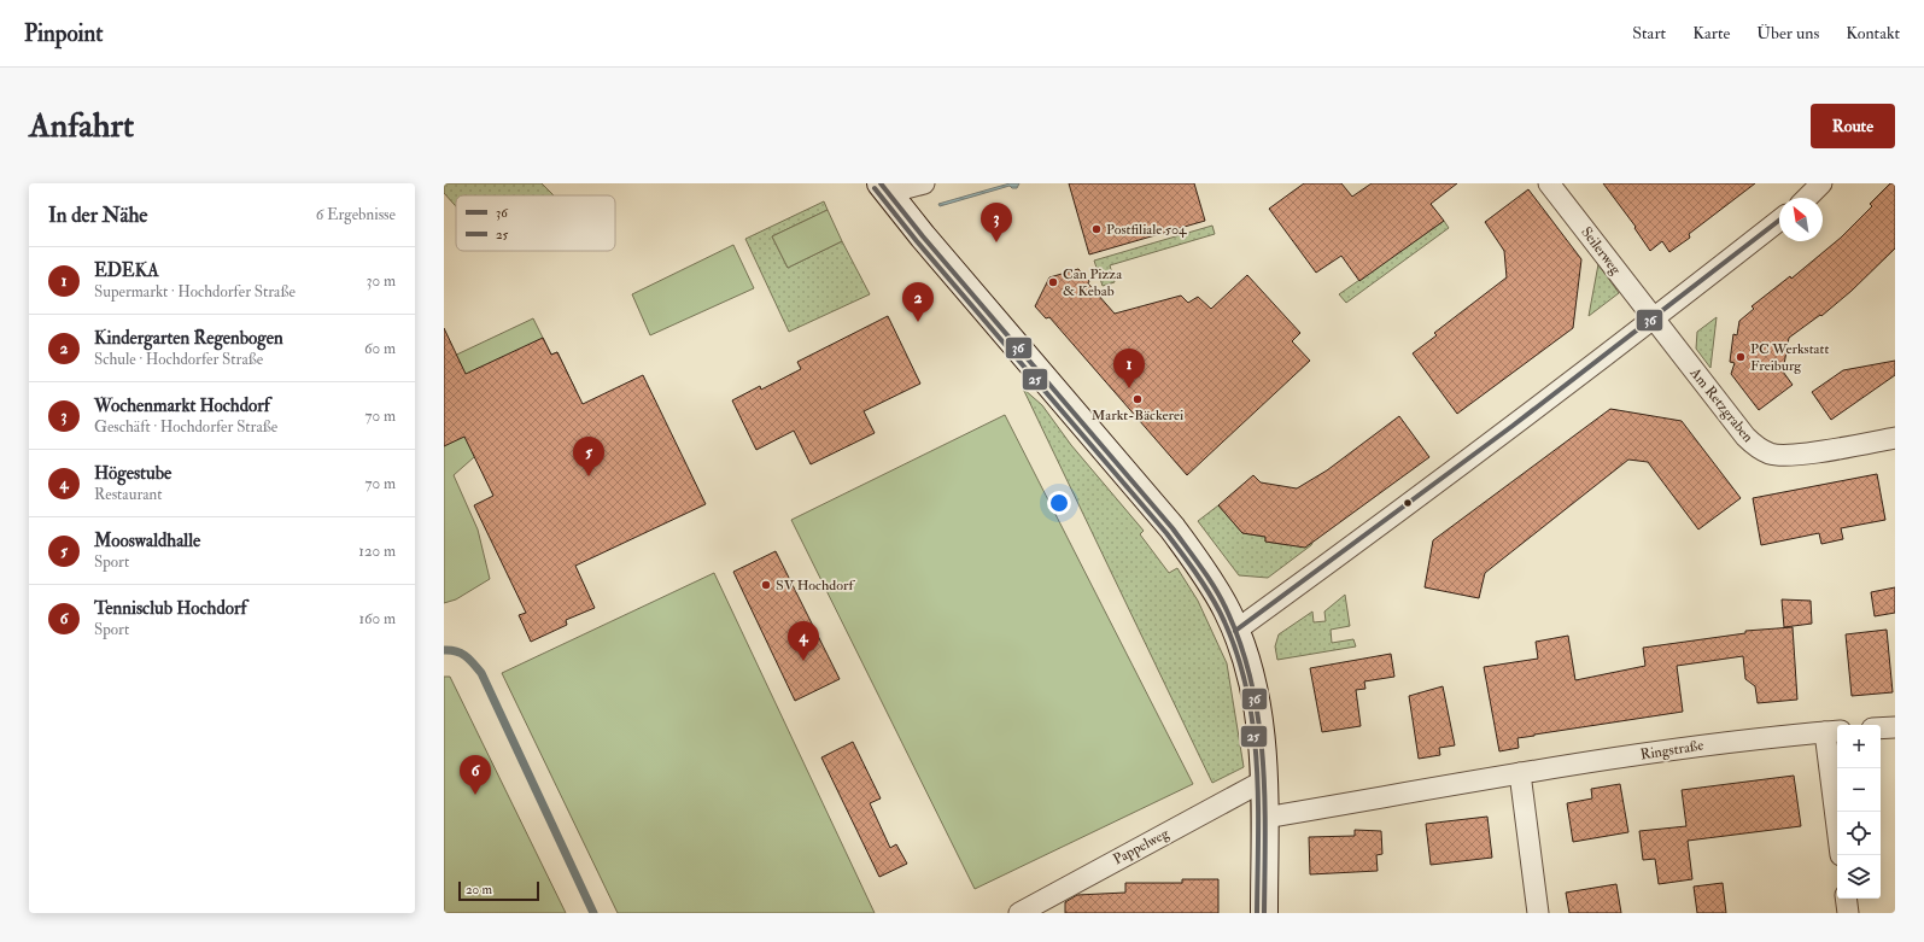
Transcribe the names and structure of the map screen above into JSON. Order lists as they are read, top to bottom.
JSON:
{
  "streets": {
    "street": [
      "Seilerweg",
      "Am Retzgraben",
      "Ringstraße",
      "Pappelweg"
    ]
  },
  "crossings": [
    ["Seilerweg", "Am Retzgraben"]
  ],
  "places": [
    "Postfiliale 504",
    "Can Pizza & Kebab",
    "PC Werkstatt Freiburg",
    "Markt-Bäckerei",
    "SV Hochdorf"
  ],
  "lines": ["transit line 36", "transit line 25"],
  "legend": ["36", "25"],
  "scale_bar": "20 m",
  "north": "top left",
  "page": {
    "header": "Pinpoint",
    "nav": [
      "Start",
      "Karte",
      "Über uns",
      "Kontakt"
    ],
    "buttons": "Route",
    "title": "Anfahrt",
    "heading": ["In der Nähe", "6 Ergebnisse"],
    "pins": [
      "3",
      "2",
      "1",
      "5",
      "4",
      "6"
    ],
    "list": [
      {
        "mark": "1",
        "name": "EDEKA",
        "note": "Supermarkt · Hochdorfer Straße",
        "value": "30 m"
      },
      {
        "mark": "2",
        "name": "Kindergarten Regenbogen",
        "note": "Schule · Hochdorfer Straße",
        "value": "60 m"
      },
      {
        "mark": "3",
        "name": "Wochenmarkt Hochdorf",
        "note": "Geschäft · Hochdorfer Straße",
        "value": "70 m"
      },
      {
        "mark": "4",
        "name": "Högestube",
        "note": "Restaurant",
        "value": "70 m"
      },
      {
        "mark": "5",
        "name": "Mooswaldhalle",
        "note": "Sport",
        "value": "120 m"
      },
      {
        "mark": "6",
        "name": "Tennisclub Hochdorf",
        "note": "Sport",
        "value": "160 m"
      }
    ],
    "map_buttons": ["+", "−"],
    "scale": "20 m"
  }
}
